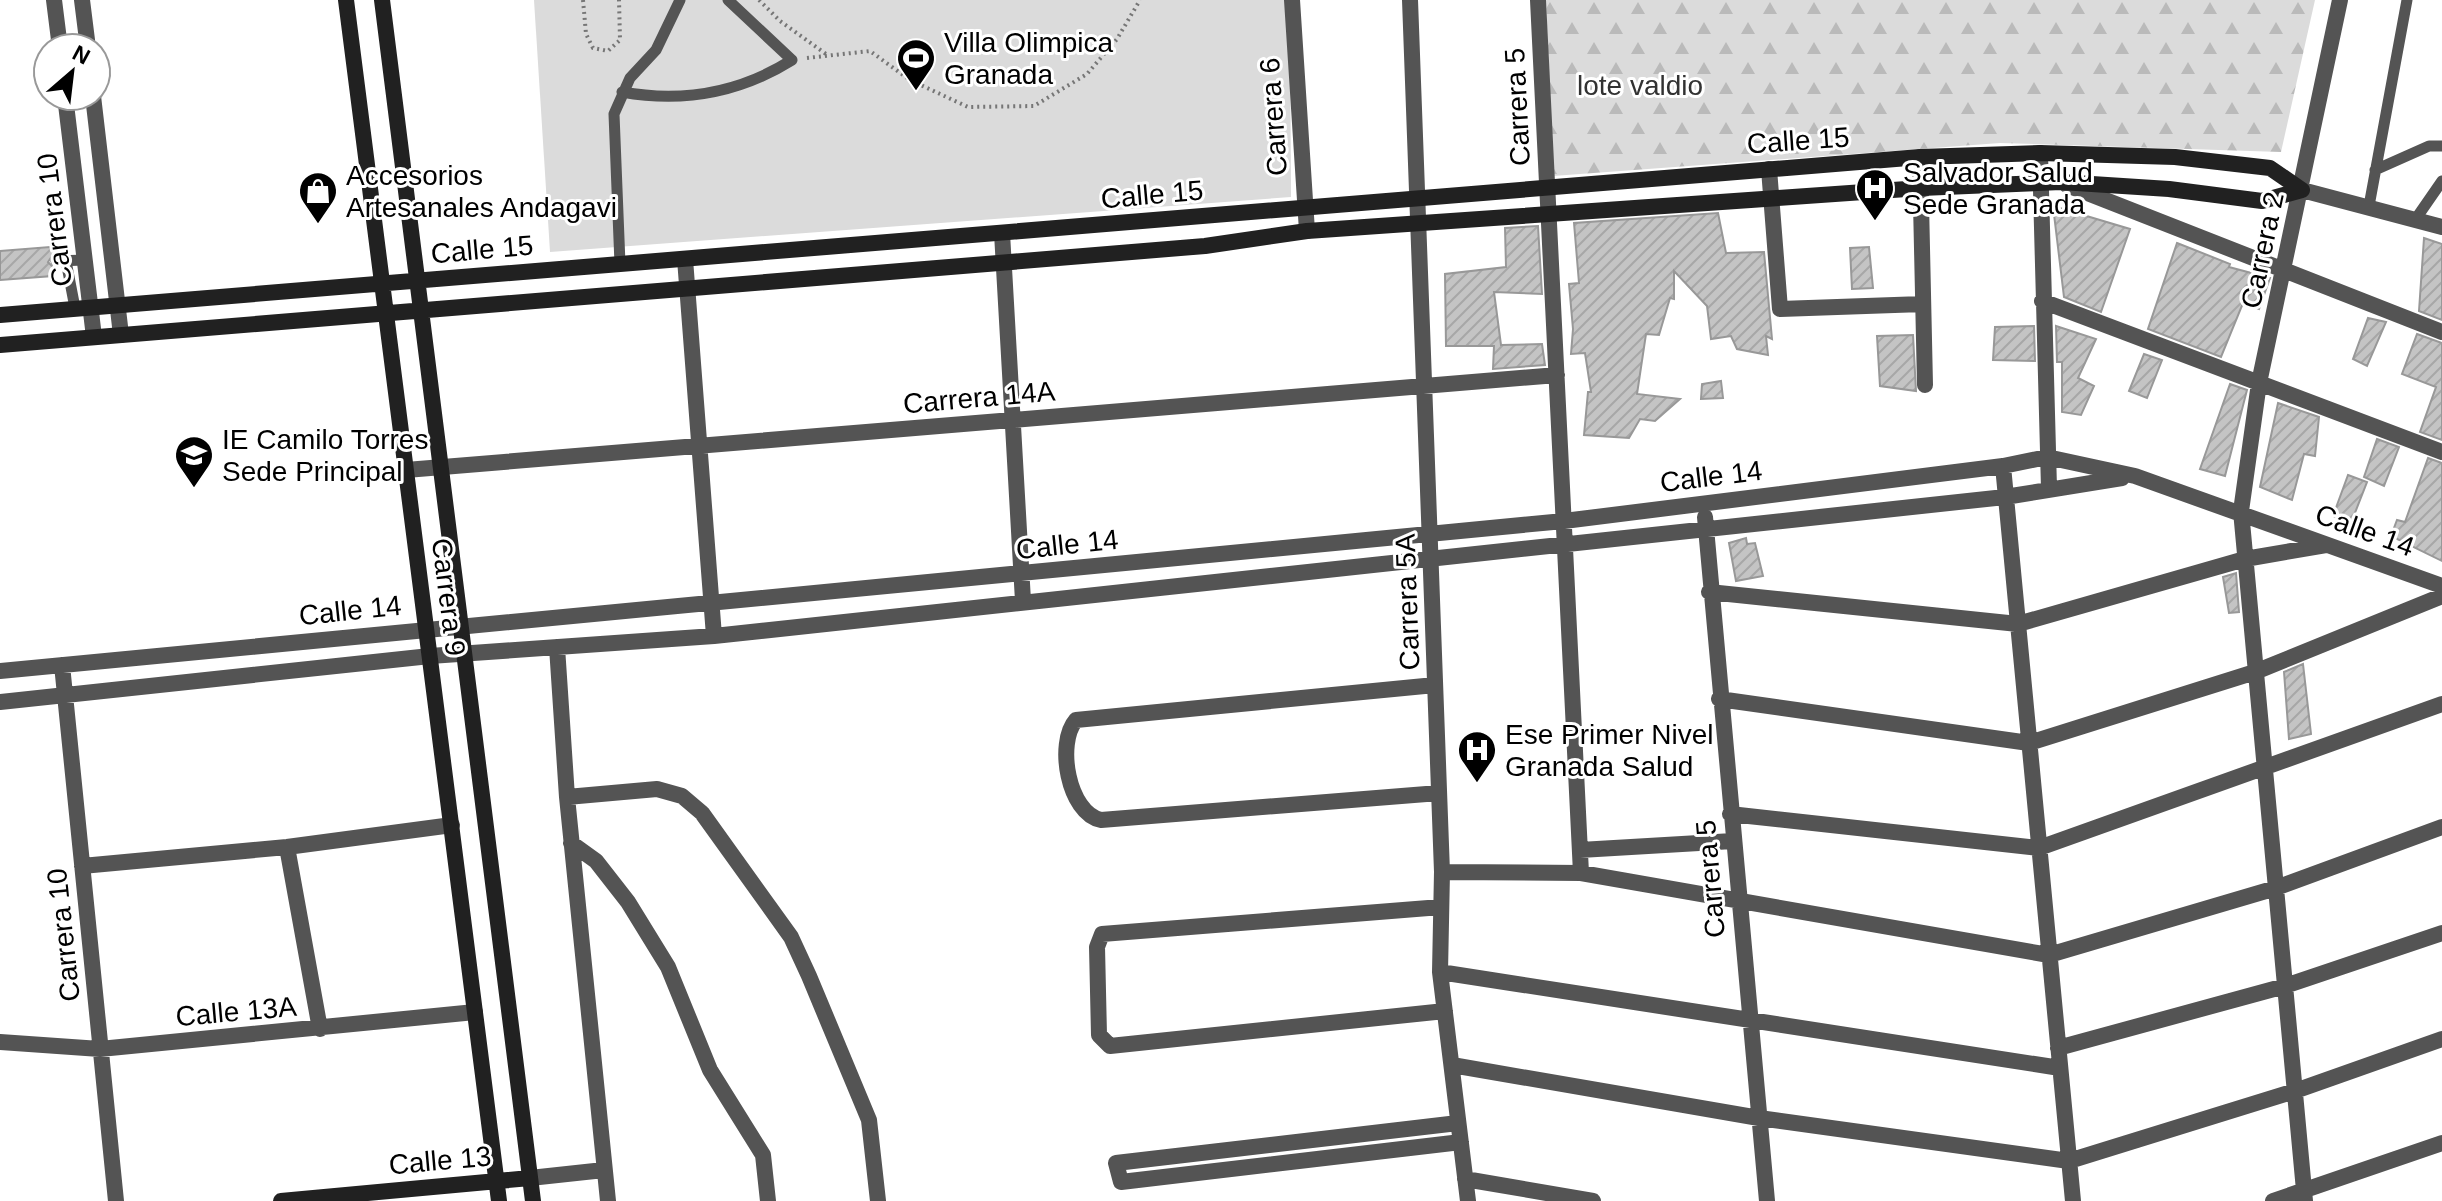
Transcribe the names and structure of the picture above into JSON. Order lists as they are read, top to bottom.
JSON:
{
  "streets": {
    "street": [
      "Carrera 5",
      "Carrera 6",
      "Calle 15",
      "Carrera 10",
      "Carrera 2",
      "Carrera 14A",
      "Calle 14",
      "Carrera 9",
      "Carrera 5A",
      "Calle 13A",
      "Calle 13"
    ]
  },
  "crossings": [
    ["Carrera 5", "Calle 15"],
    ["Carrera 5", "Carrera 14A"],
    ["Carrera 5", "Calle 14"],
    ["Carrera 6", "Calle 15"],
    ["Calle 15", "Carrera 10"],
    ["Calle 15", "Carrera 2"],
    ["Calle 15", "Carrera 9"],
    ["Calle 15", "Carrera 5A"],
    ["Carrera 10", "Calle 14"],
    ["Carrera 10", "Calle 13A"],
    ["Carrera 2", "Calle 14"],
    ["Carrera 14A", "Carrera 9"],
    ["Carrera 14A", "Carrera 5A"],
    ["Calle 14", "Carrera 9"],
    ["Calle 14", "Carrera 5A"],
    ["Carrera 9", "Calle 13A"],
    ["Carrera 9", "Calle 13"]
  ],
  "parks": ["lote valdio"],
  "places": {
    "sports": ["Villa Olimpica Granada"],
    "hospital": ["Salvador Salud Sede Granada", "Ese Primer Nivel Granada Salud"],
    "shop": ["Accesorios Artesanales Andagavi"],
    "school or university": ["IE Camilo Torres Sede Principal"]
  },
  "north": "top right"
}
